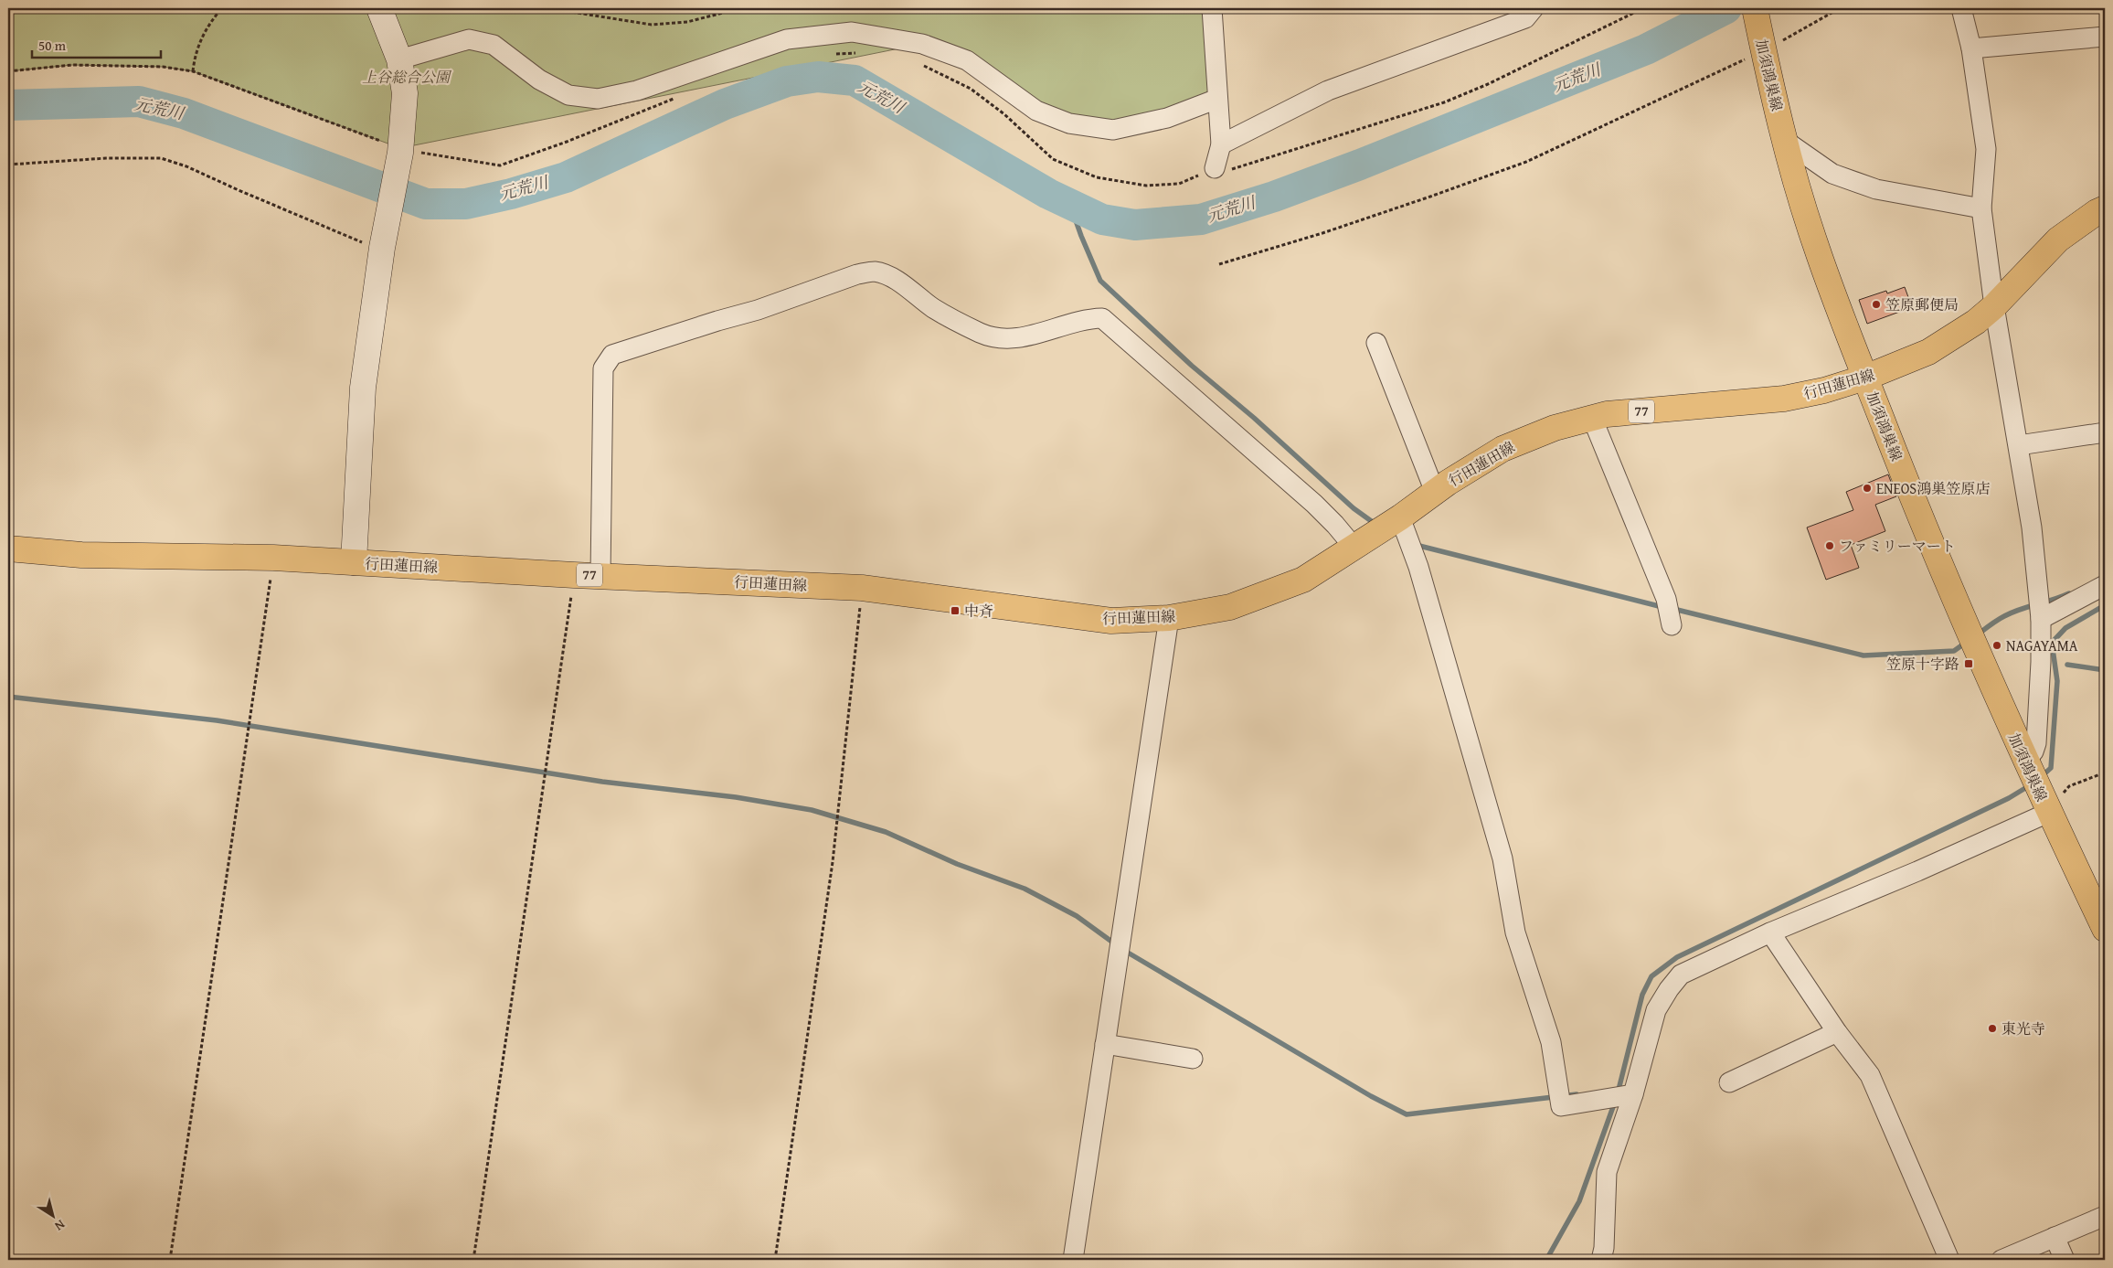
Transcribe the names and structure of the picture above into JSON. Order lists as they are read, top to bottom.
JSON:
{
  "streets": {
    "main road": ["加須鴻巣線", "行田蓮田線", "77"]
  },
  "crossings": [
    ["加須鴻巣線", "行田蓮田線"]
  ],
  "water": ["元荒川"],
  "parks": ["上谷総合公園"],
  "places": {
    "other": [
      "笠原郵便局",
      "ENEOS鴻巣笠原店",
      "ファミリーマート",
      "NAGAYAMA",
      "東光寺"
    ],
    "transit": ["中斉", "笠原十字路"]
  },
  "scale_bar": "50 m",
  "north": "bottom right"
}
